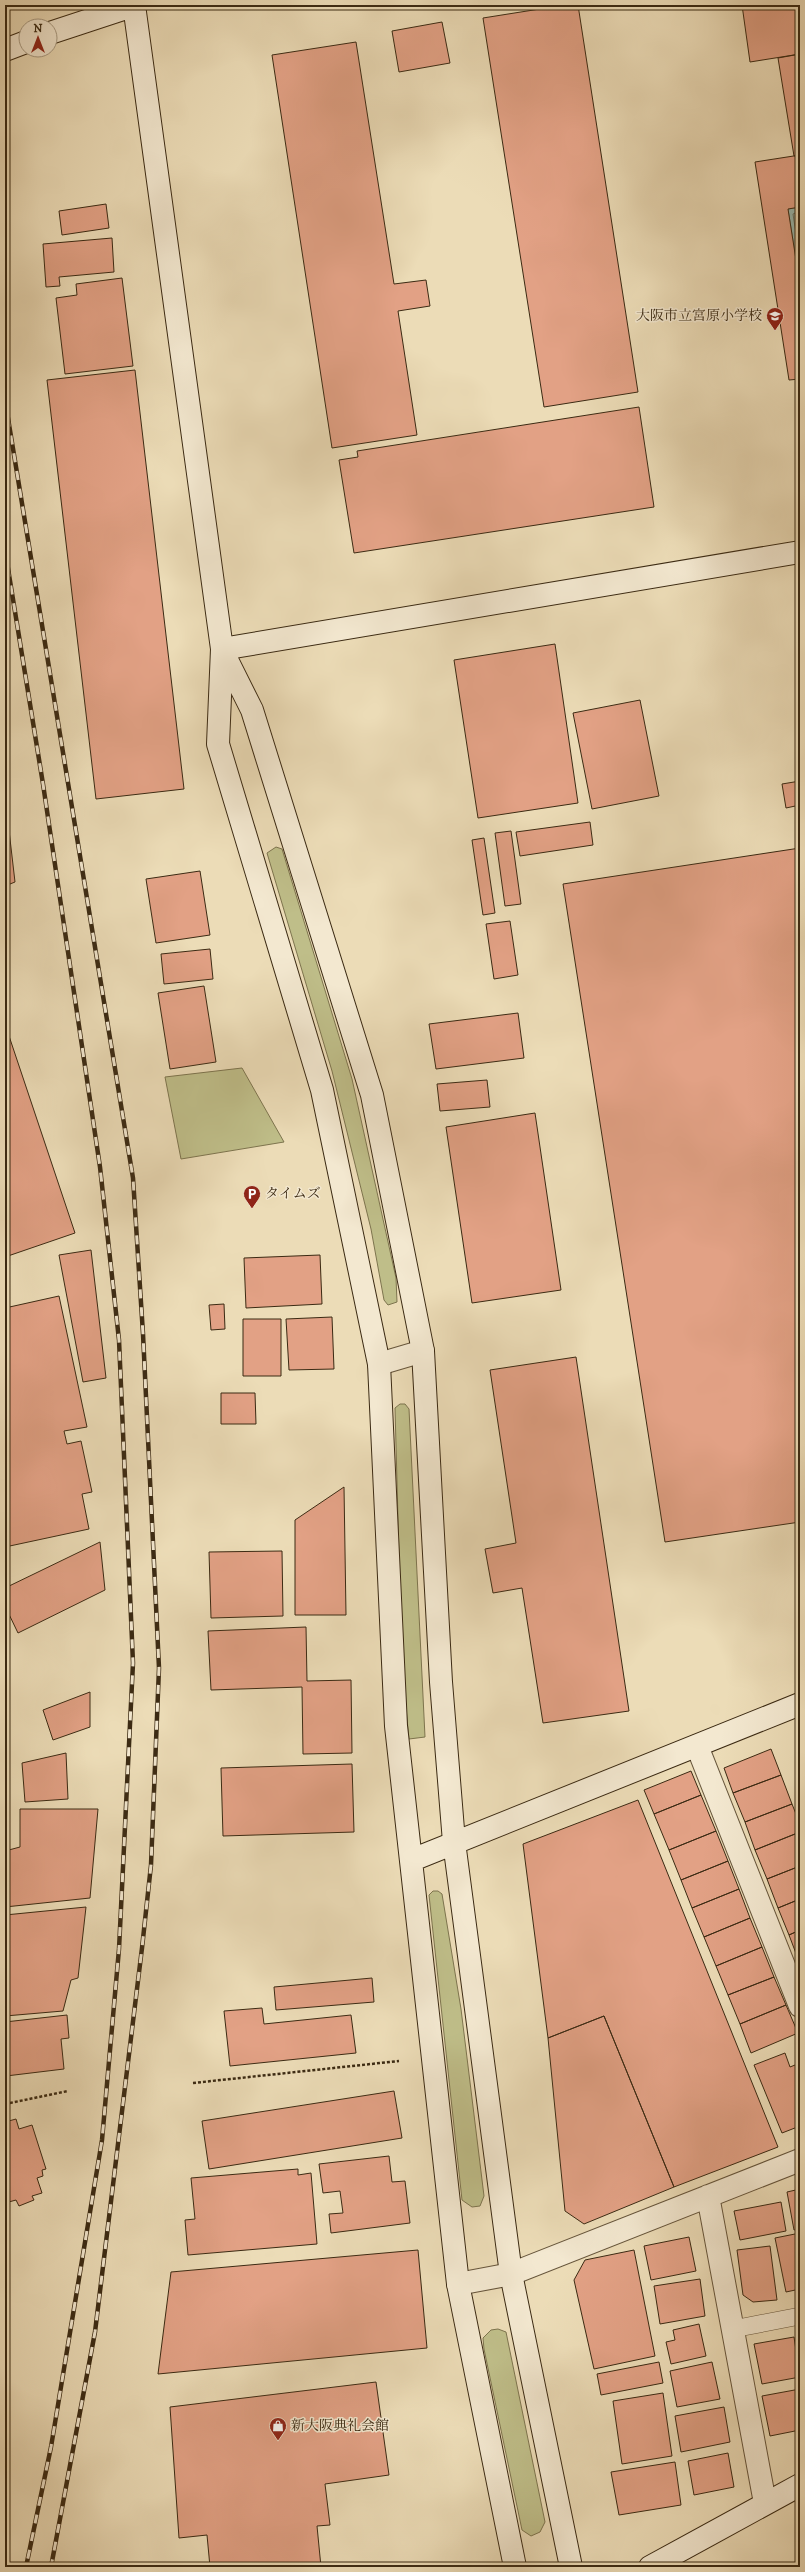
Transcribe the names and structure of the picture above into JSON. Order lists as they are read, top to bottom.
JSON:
{
  "places": {
    "school or university": ["大阪市立宮原小学校"],
    "parking": ["タイムズ"],
    "shop": ["新大阪典礼会館"]
  },
  "north": "top"
}
